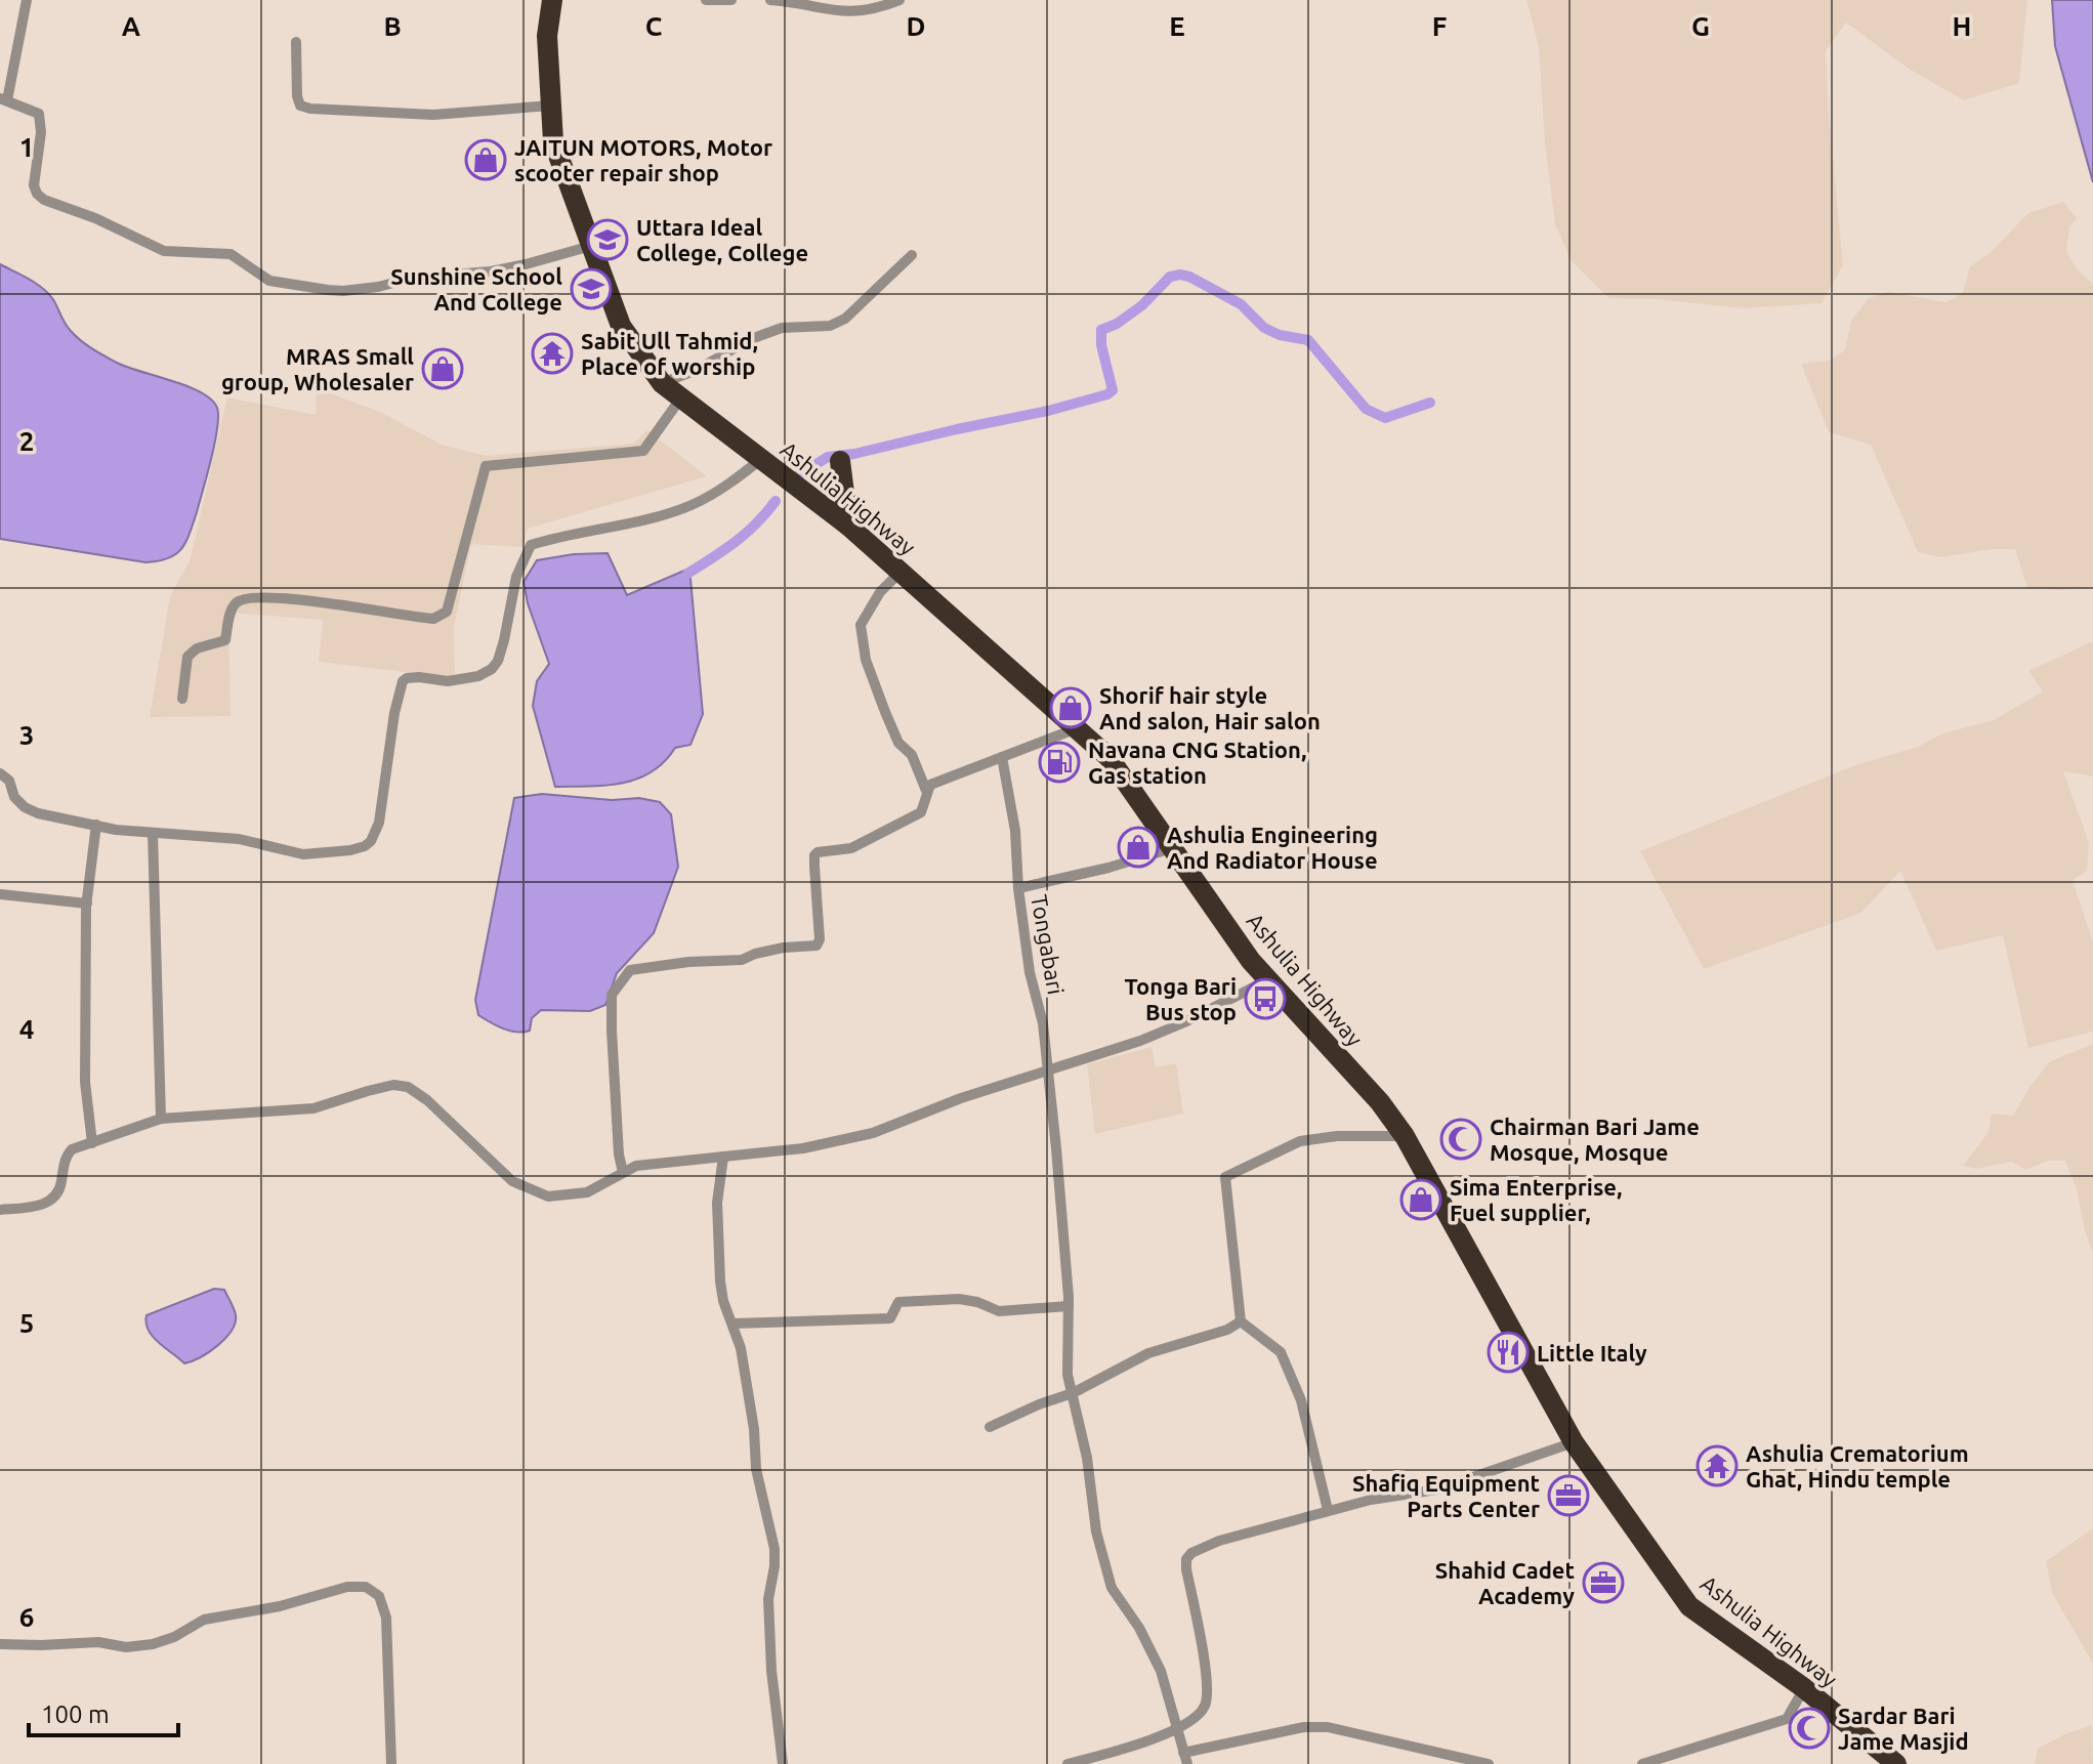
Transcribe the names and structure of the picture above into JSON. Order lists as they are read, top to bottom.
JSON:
{
  "streets": {
    "highway": ["Ashulia Highway"],
    "street": ["Tongabari"]
  },
  "crossings": [
    ["Ashulia Highway", "Tongabari"]
  ],
  "places": {
    "shop": [
      "JAITUN MOTORS, Motor scooter repair shop",
      "MRAS Small group, Wholesaler",
      "Shorif hair style And salon, Hair salon",
      "Ashulia Engineering And Radiator House",
      "Sima Enterprise, Fuel supplier,"
    ],
    "school or university": ["Uttara Ideal College, College", "Sunshine School And College"],
    "temple": ["Sabit Ull Tahmid, Place of worship", "Ashulia Crematorium Ghat, Hindu temple"],
    "fuel station": ["Navana CNG Station, Gas station"],
    "bus stop": ["Tonga Bari Bus stop"],
    "mosque": ["Chairman Bari Jame Mosque, Mosque", "Sardar Bari Jame Masjid"],
    "restaurant": ["Little Italy"],
    "office": ["Shafiq Equipment Parts Center", "Shahid Cadet Academy"]
  },
  "scale_bar": "100 m",
  "grid": {
    "columns": [
      "A",
      "B",
      "C",
      "D",
      "E",
      "F",
      "G",
      "H"
    ],
    "rows": [
      "1",
      "2",
      "3",
      "4",
      "5",
      "6"
    ]
  }
}
